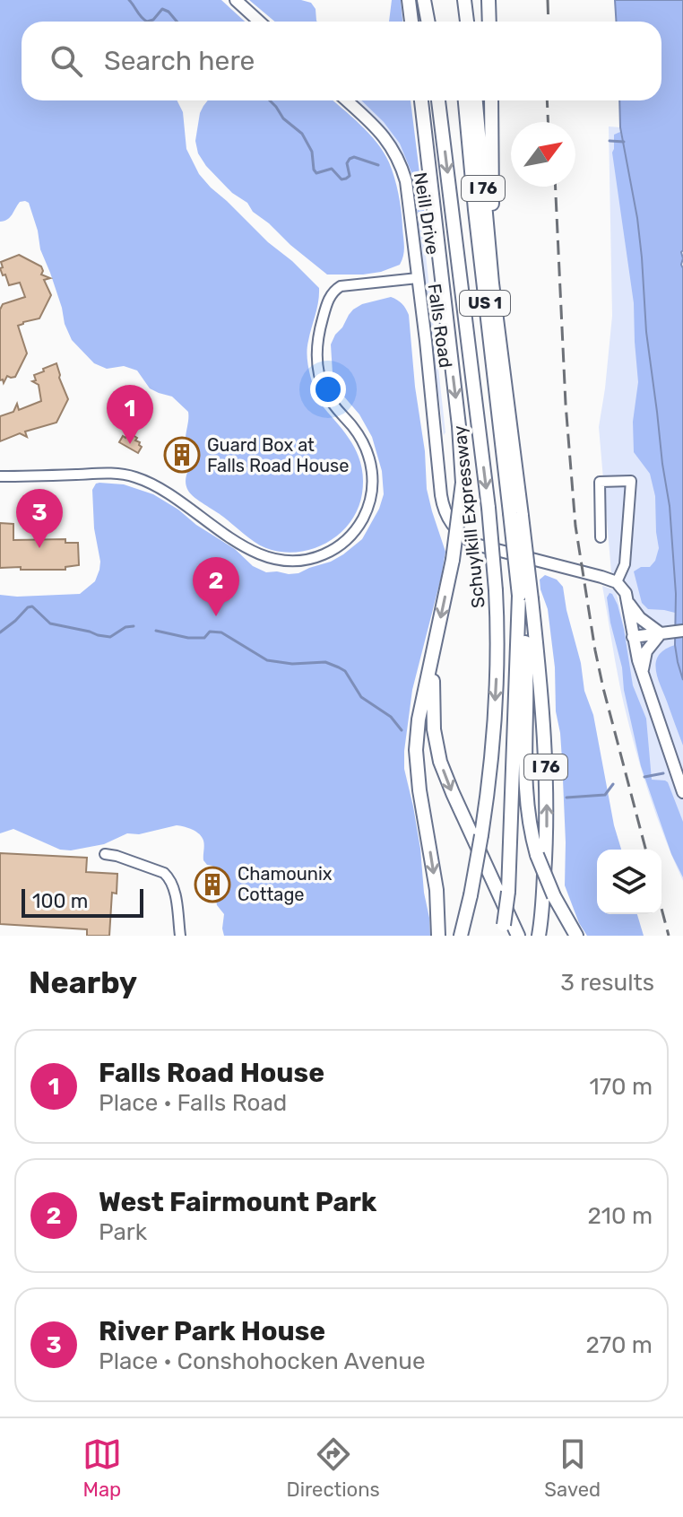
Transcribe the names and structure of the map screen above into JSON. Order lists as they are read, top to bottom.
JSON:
{
  "streets": {
    "highway": ["I 76", "US 1", "Schuylkill Expressway"],
    "main road": ["Neill Drive", "Falls Road"]
  },
  "crossings": [
    ["I 76", "US 1"],
    ["Neill Drive", "Falls Road"]
  ],
  "places": {
    "building": ["Guard Box at Falls Road House", "Chamounix Cottage"]
  },
  "scale_bar": "100 m",
  "north": "top right",
  "page": {
    "search": "Search here",
    "pins": ["1", "3", "2"],
    "scale": "100 m",
    "heading": ["Nearby", "3 results"],
    "list": [
      {
        "mark": "1",
        "name": "Falls Road House",
        "note": "Place · Falls Road",
        "value": "170 m"
      },
      {
        "mark": "2",
        "name": "West Fairmount Park",
        "note": "Park",
        "value": "210 m"
      },
      {
        "mark": "3",
        "name": "River Park House",
        "note": "Place · Conshohocken Avenue",
        "value": "270 m"
      }
    ],
    "nav": ["Map", "Directions", "Saved"]
  }
}
